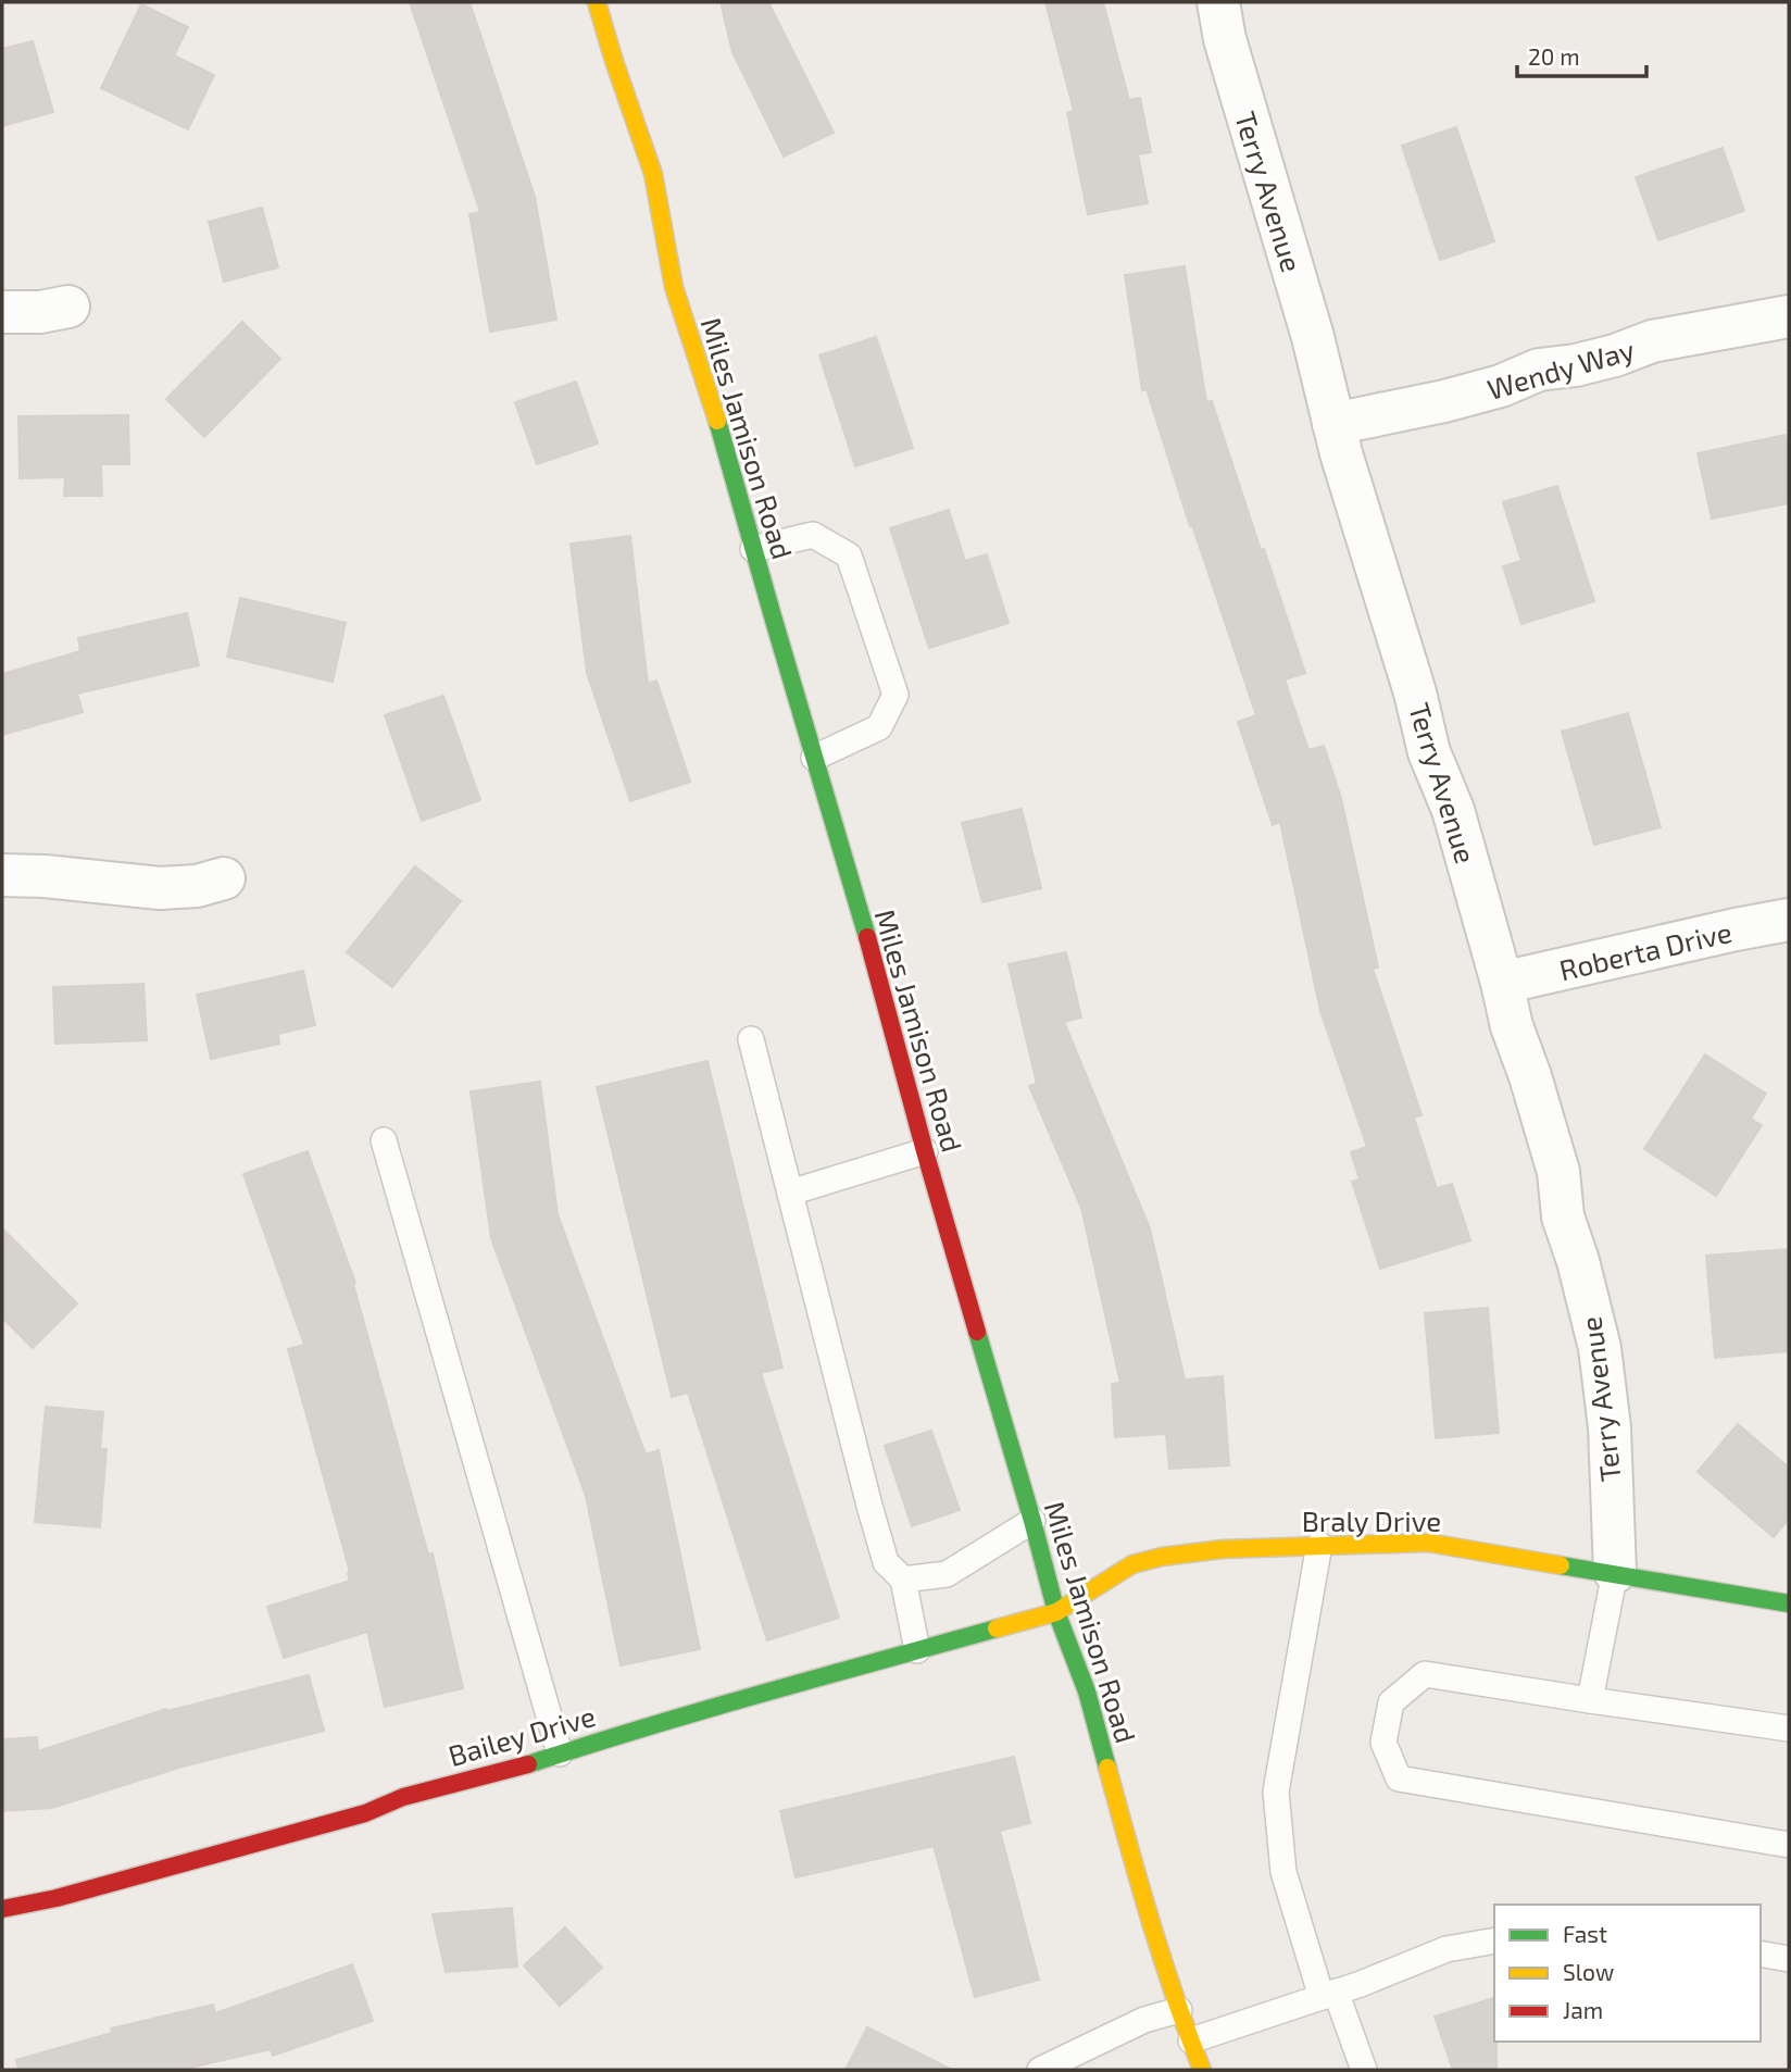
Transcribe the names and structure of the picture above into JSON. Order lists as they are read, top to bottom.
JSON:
{
  "streets": {
    "main road": ["Miles Jamison Road", "Braly Drive", "Bailey Drive"],
    "street": ["Terry Avenue", "Wendy Way", "Roberta Drive"]
  },
  "crossings": [
    ["Terry Avenue", "Wendy Way"],
    ["Terry Avenue", "Roberta Drive"],
    ["Terry Avenue", "Braly Drive"],
    ["Miles Jamison Road", "Braly Drive"],
    ["Miles Jamison Road", "Bailey Drive"],
    ["Braly Drive", "Bailey Drive"]
  ],
  "legend": ["Fast", "Slow", "Jam"],
  "scale_bar": "20 m"
}
